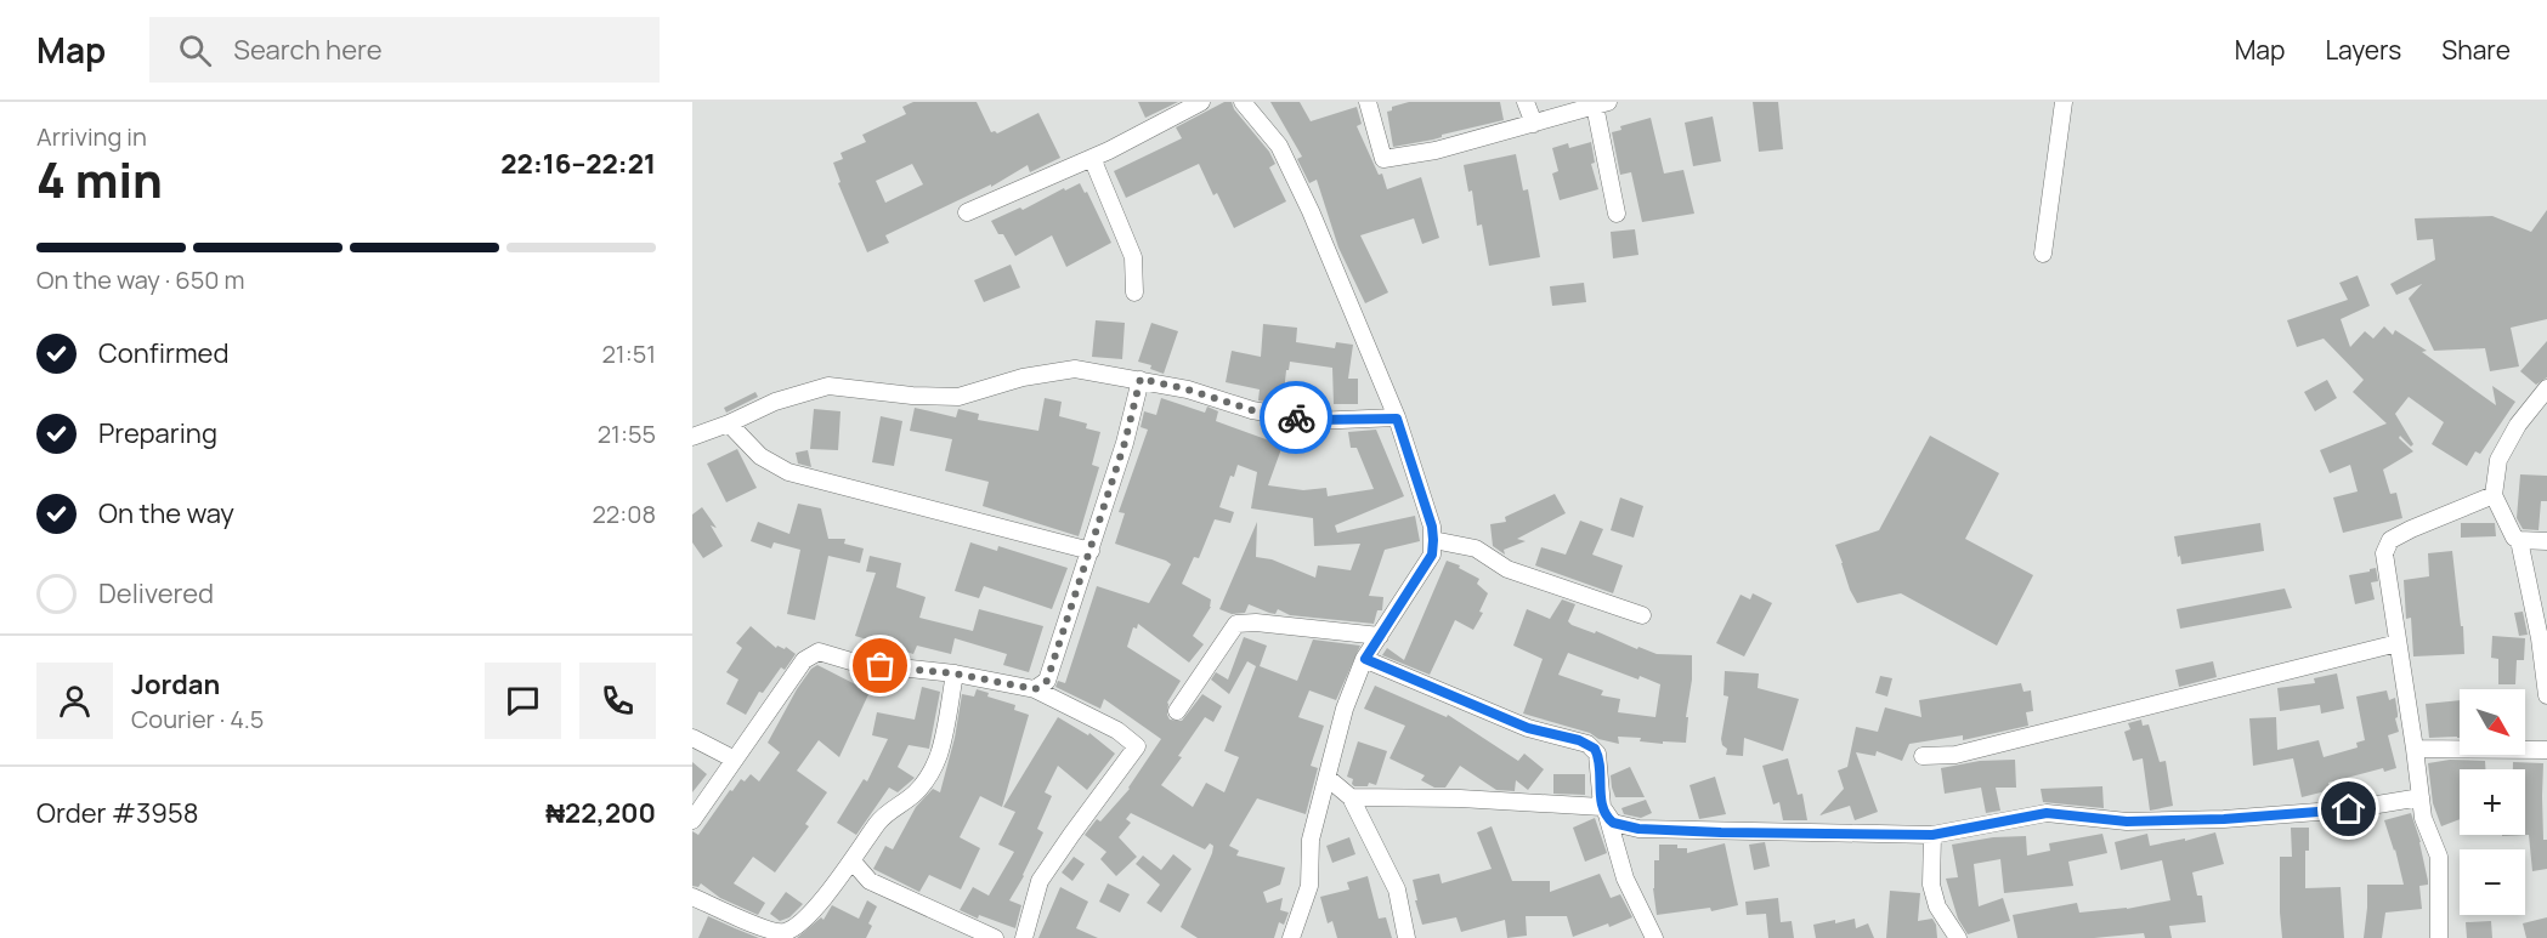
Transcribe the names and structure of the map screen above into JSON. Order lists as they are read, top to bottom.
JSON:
{
  "north": "bottom right",
  "page": {
    "header": "Map",
    "search": "Search here",
    "nav": ["Map", "Layers", "Share"],
    "heading": ["4 min", "Arriving in", "22:16–22:21"],
    "panel": [
      "Jordan",
      "Courier · 4.5",
      "Order #3958",
      "₦22,200"
    ],
    "bar": "On the way · 650 m",
    "list": [
      ["Confirmed", "21:51"],
      ["Preparing", "21:55"],
      ["On the way", "22:08"],
      "Delivered"
    ],
    "map_buttons": ["+", "−"]
  }
}
